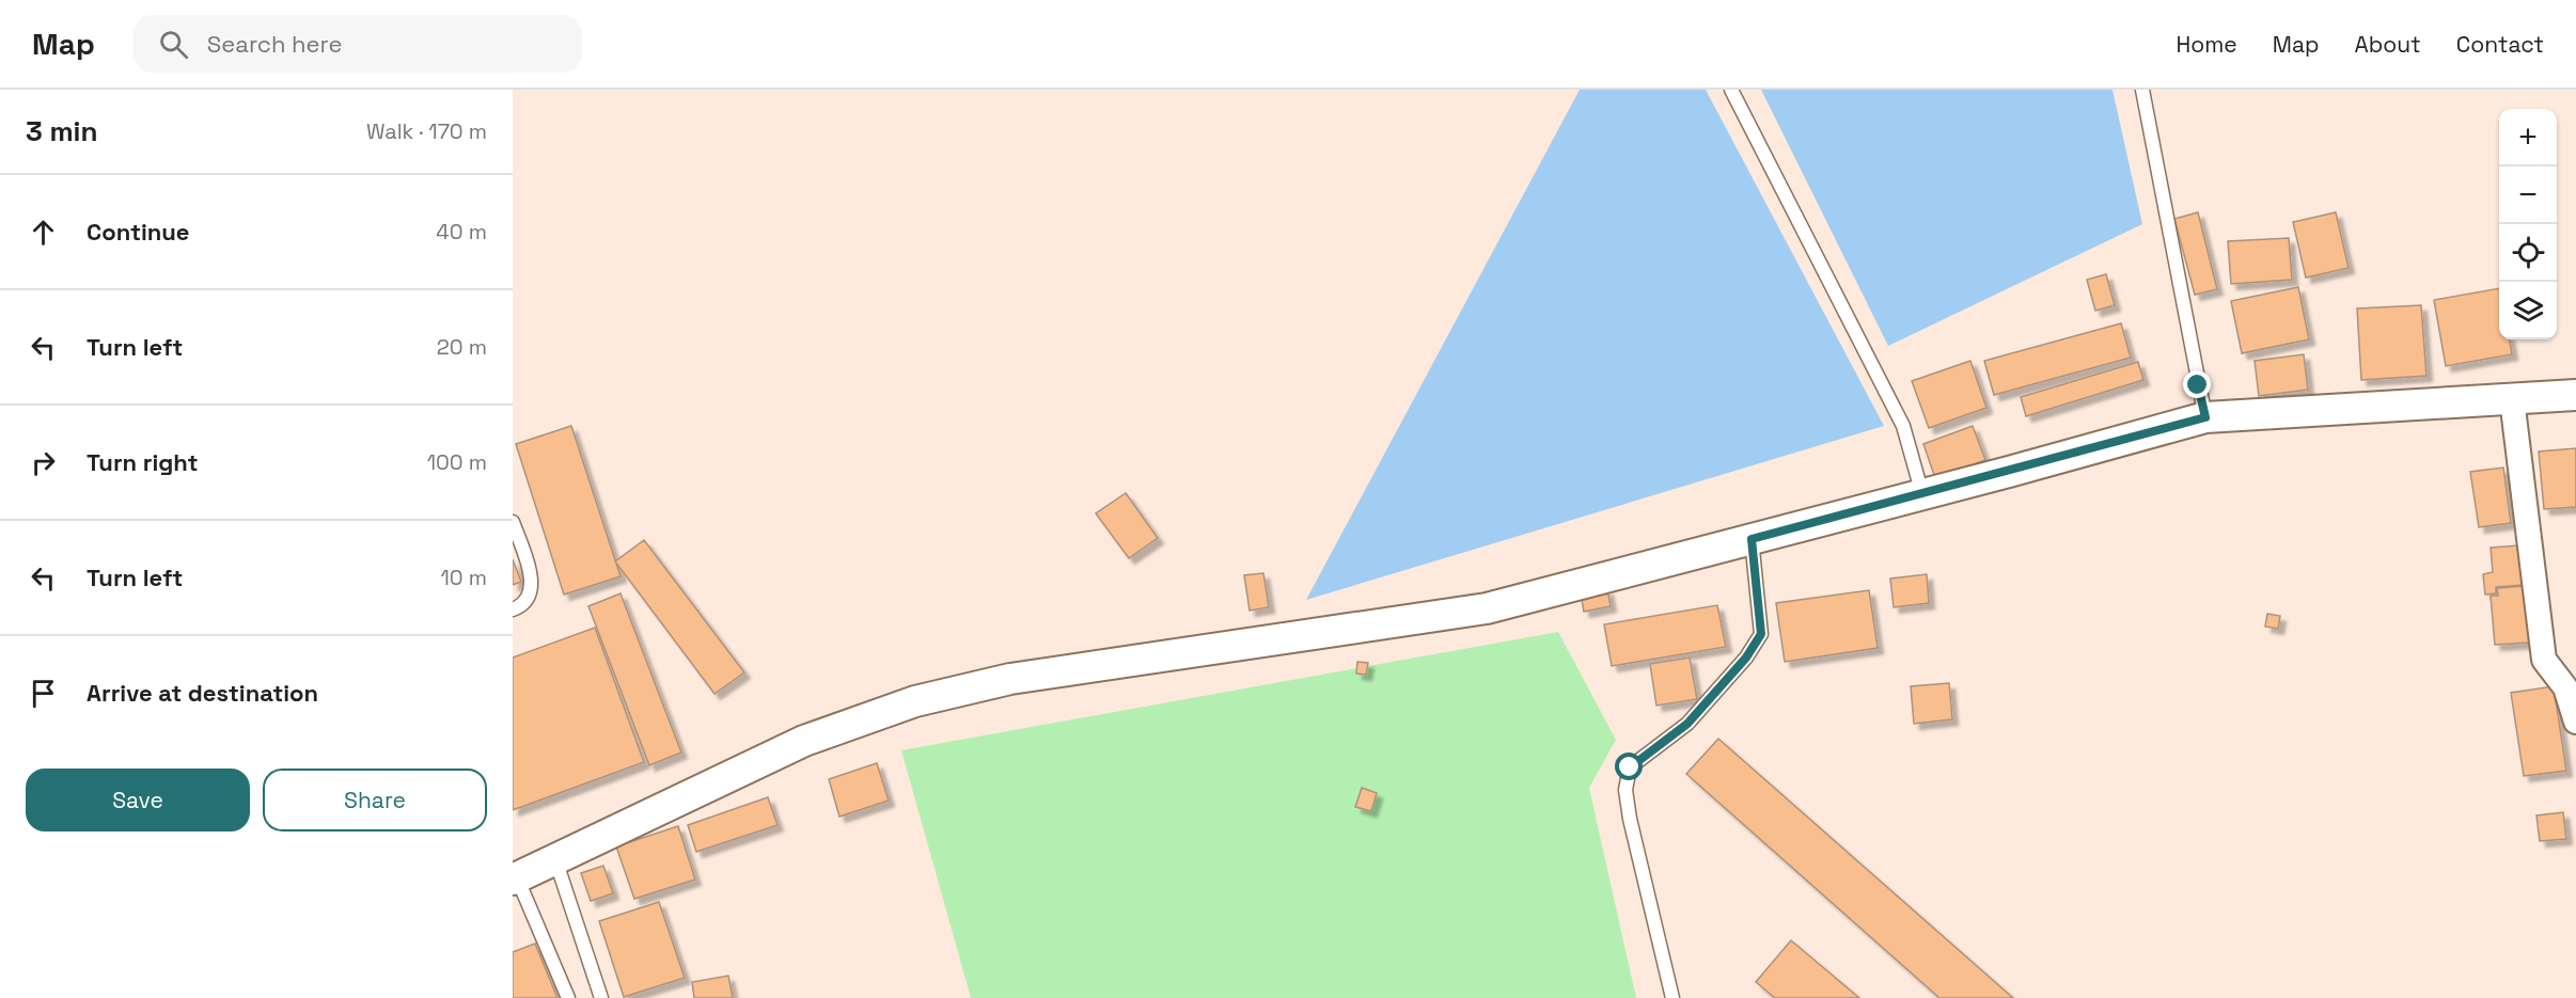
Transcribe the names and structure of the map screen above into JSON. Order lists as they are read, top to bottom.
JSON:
{
  "page": {
    "header": "Map",
    "search": "Search here",
    "nav": [
      "Home",
      "Map",
      "About",
      "Contact"
    ],
    "heading": ["3 min", "Walk · 170 m"],
    "map_buttons": ["+", "−"],
    "list": [
      ["Continue", "40 m"],
      ["Turn left", "20 m"],
      ["Turn right", "100 m"],
      ["Turn left", "10 m"],
      "Arrive at destination"
    ],
    "buttons": ["Save", "Share"]
  }
}
